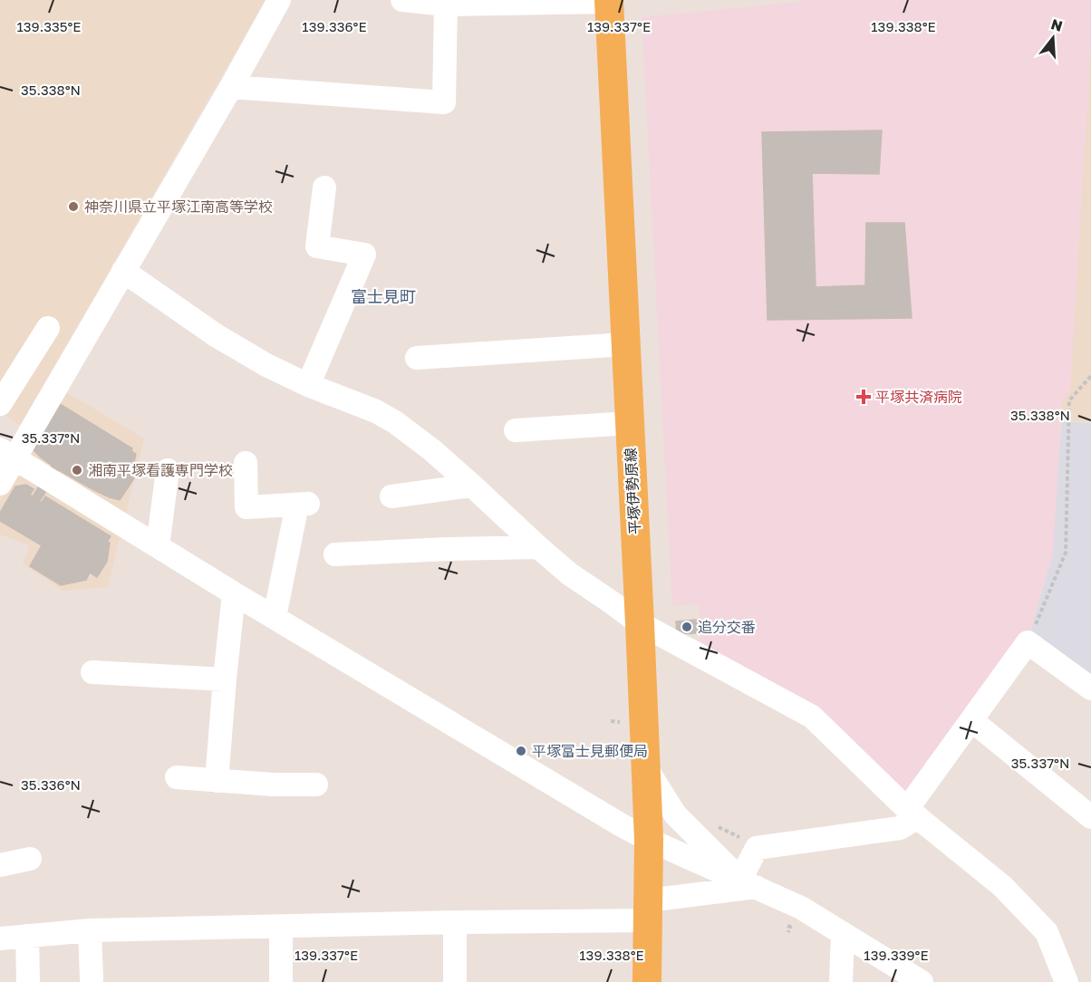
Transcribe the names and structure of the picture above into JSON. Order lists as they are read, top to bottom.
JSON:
{
  "streets": {
    "main road": ["平塚伊勢原線"]
  },
  "districts": ["富士見町"],
  "places": {
    "other": [
      "神奈川県立平塚江南高等学校",
      "湘南平塚看護専門学校",
      "追分交番",
      "平塚富士見郵便局"
    ],
    "health": ["平塚共済病院"]
  },
  "north": "top",
  "coordinates": [
    "139.335°E",
    "139.336°E",
    "139.337°E",
    "139.338°E",
    "35.338°N",
    "35.337°N",
    "35.336°N",
    "139.339°E"
  ]
}
